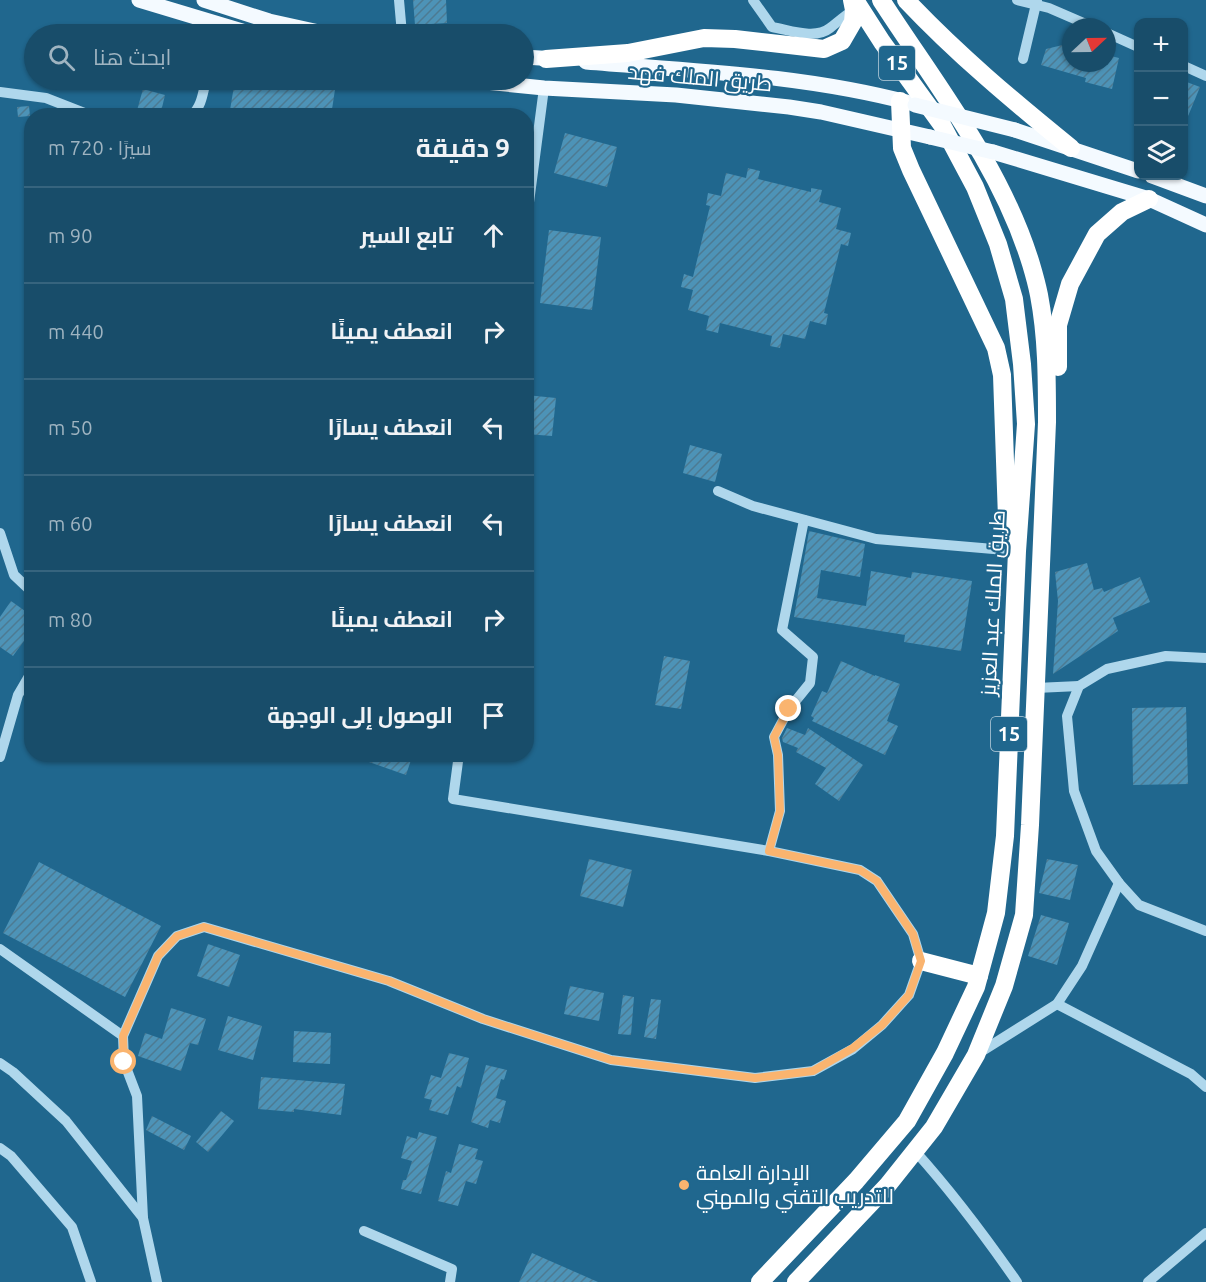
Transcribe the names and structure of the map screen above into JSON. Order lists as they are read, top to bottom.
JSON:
{
  "streets": {
    "highway": ["15", "طريق الملك عبد العزيز"],
    "main road": ["طريق الملك فهد"]
  },
  "places": ["الإدارة العامة للتدريب التقني والمهني"],
  "north": "right",
  "page": {
    "map_buttons": ["+", "−"],
    "search": "ابحث هنا",
    "heading": ["9 دقيقة", "سيرًا · 720 m"],
    "list": [
      ["تابع السير", "90 m"],
      ["انعطف يمينًا", "440 m"],
      ["انعطف يسارًا", "50 m"],
      ["انعطف يسارًا", "60 m"],
      ["انعطف يمينًا", "80 m"],
      "الوصول إلى الوجهة"
    ]
  }
}
